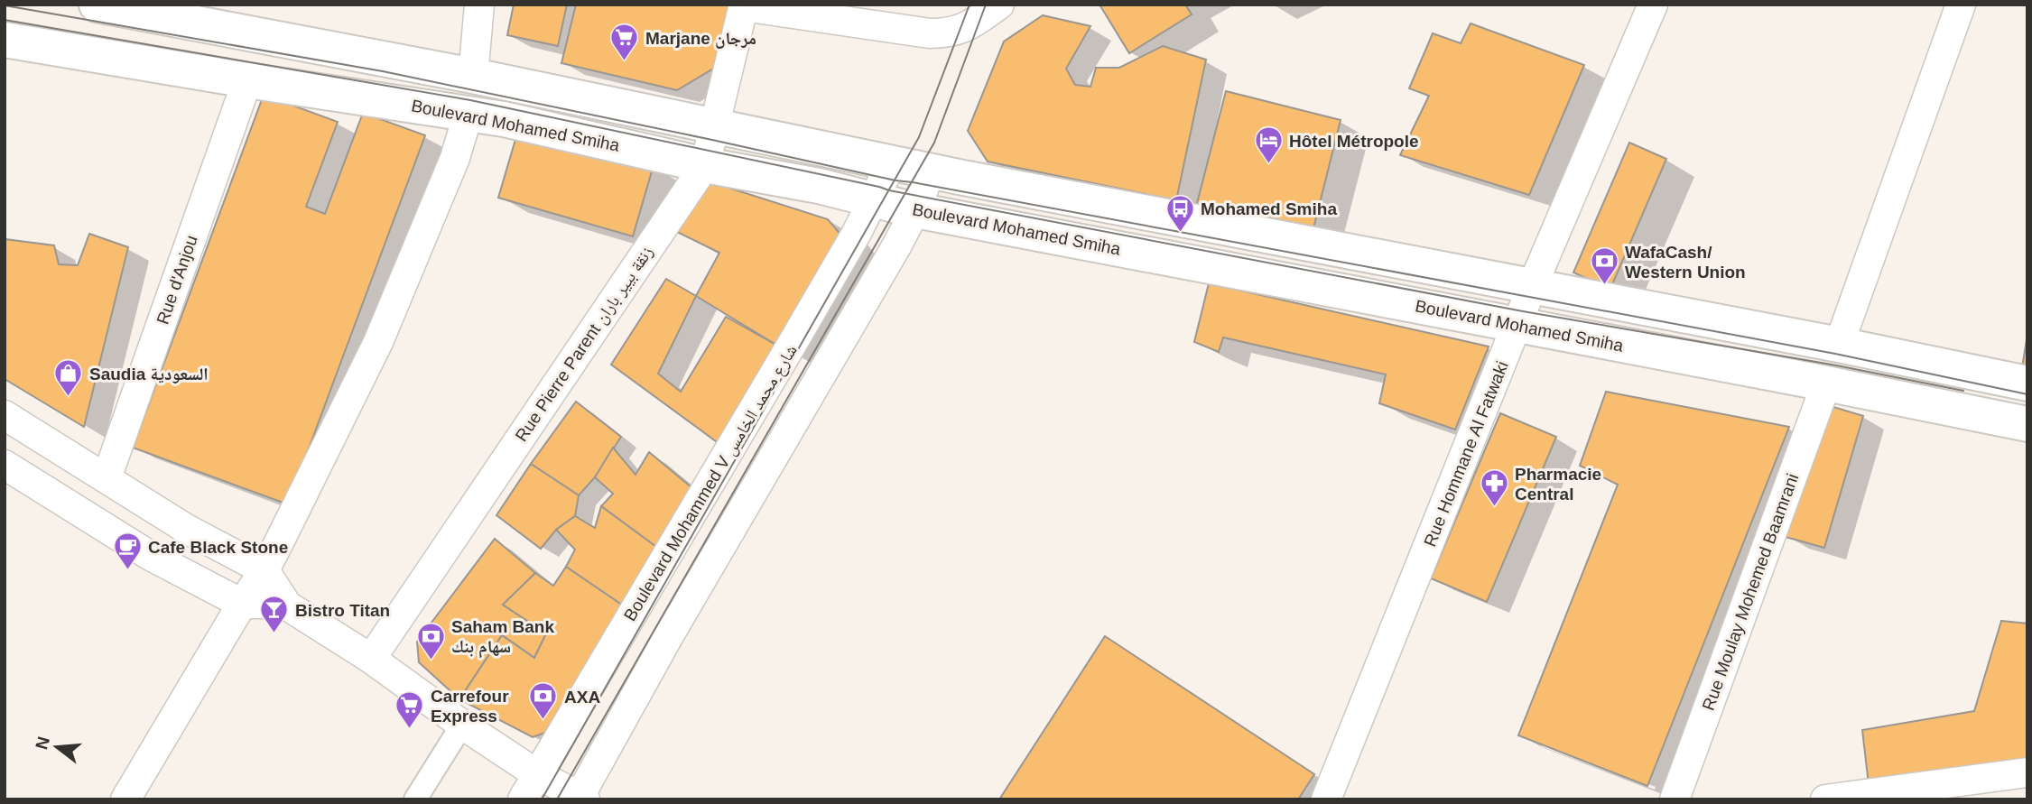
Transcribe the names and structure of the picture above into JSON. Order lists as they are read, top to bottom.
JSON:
{
  "streets": {
    "street": [
      "Boulevard Mohamed Smiha",
      "Rue d'Anjou",
      "Rue Pierre Parent زنقة بيير باران",
      "Rue Hommane Al Fatwaki",
      "Boulevard Mohammed V شارع محمد الخامس",
      "Rue Moulay Mohemed Baamrani"
    ]
  },
  "crossings": [
    ["Boulevard Mohamed Smiha", "Rue d'Anjou"],
    ["Boulevard Mohamed Smiha", "Rue Pierre Parent زنقة بيير باران"],
    ["Boulevard Mohamed Smiha", "Rue Hommane Al Fatwaki"],
    ["Boulevard Mohamed Smiha", "Boulevard Mohammed V شارع محمد الخامس"],
    ["Boulevard Mohamed Smiha", "Rue Moulay Mohemed Baamrani"]
  ],
  "places": {
    "supermarket": ["Marjane مرجان", "Carrefour Express"],
    "hotel": ["Hôtel Métropole"],
    "bus stop": ["Mohamed Smiha"],
    "bank": ["WafaCash/ Western Union", "Saham Bank سهام بنك", "AXA"],
    "shop": ["Saudia السعودية"],
    "pharmacy": ["Pharmacie Central"],
    "cafe": ["Cafe Black Stone"],
    "bar": ["Bistro Titan"]
  },
  "north": "left"
}
